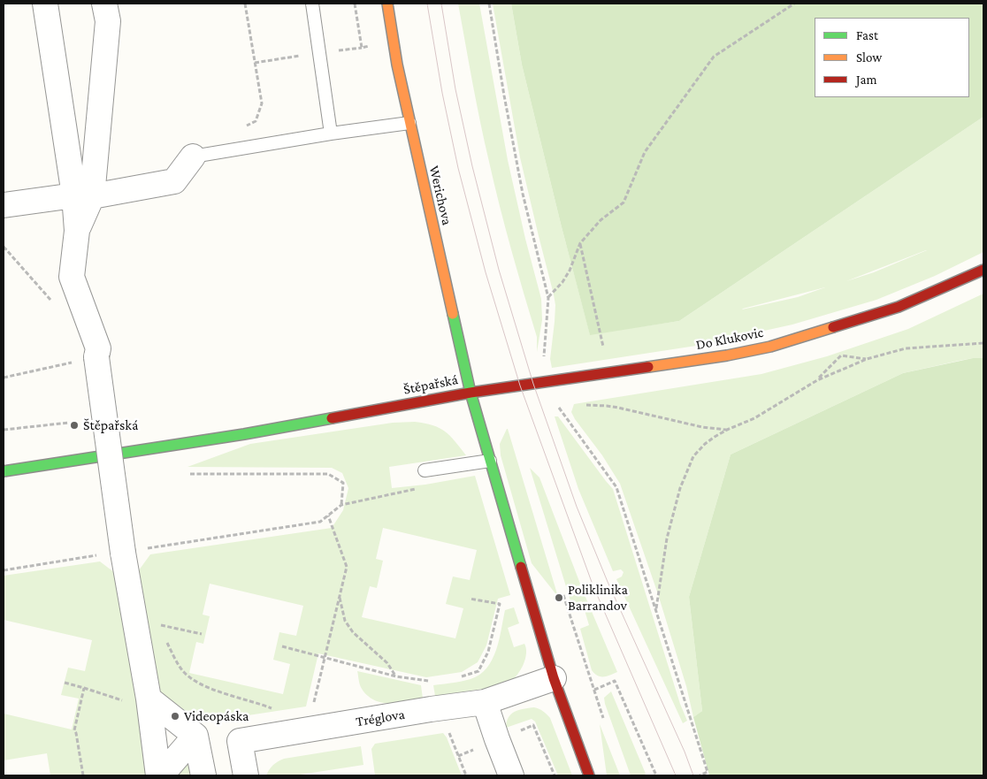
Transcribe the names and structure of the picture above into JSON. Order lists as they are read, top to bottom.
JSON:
{
  "streets": {
    "street": [
      "Werichova",
      "Do Klukovic",
      "Štěpařská",
      "Tréglova"
    ]
  },
  "crossings": [
    ["Werichova", "Do Klukovic"],
    ["Werichova", "Štěpařská"],
    ["Do Klukovic", "Štěpařská"]
  ],
  "places": ["Štěpařská", "Poliklinika Barrandov", "Videopáska"],
  "legend": ["Fast", "Slow", "Jam"]
}
